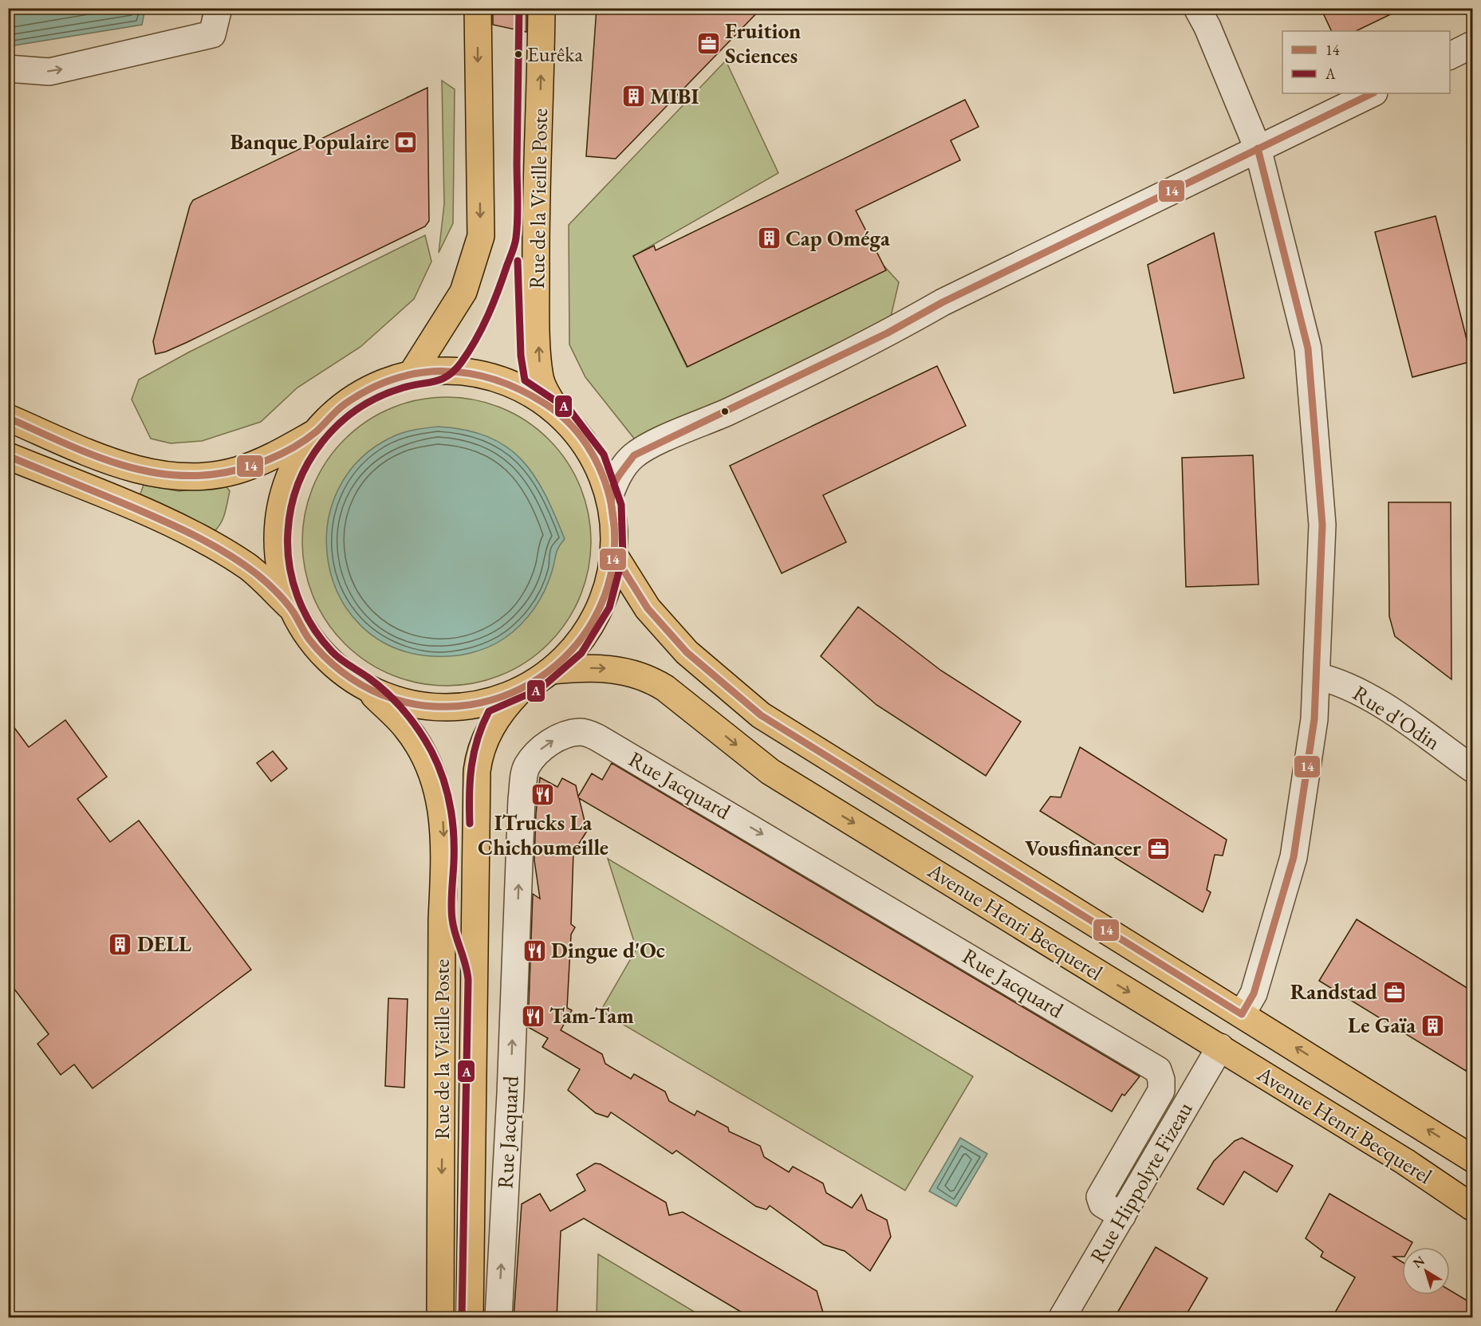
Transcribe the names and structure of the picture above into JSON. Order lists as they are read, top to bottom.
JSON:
{
  "streets": {
    "main road": ["Rue de la Vieille Poste", "Avenue Henri Becquerel"],
    "street": ["Rue d'Odin", "Rue Jacquard", "Rue Hippolyte Fizeau"]
  },
  "crossings": [
    ["Rue Jacquard", "Rue Hippolyte Fizeau"],
    ["Avenue Henri Becquerel", "Rue Hippolyte Fizeau"]
  ],
  "places": {
    "office": ["Fruition Sciences", "Vousfinancer", "Randstad"],
    "other": ["Eurêka"],
    "building": [
      "MIBI",
      "Cap Oméga",
      "DELL",
      "Le Gaïa"
    ],
    "bank": ["Banque Populaire"],
    "restaurant": ["ITrucks La Chichoumeille", "Dingue d'Oc", "Tam-Tam"]
  },
  "lines": ["transit line A", "transit line 14"],
  "legend": ["14", "A"],
  "north": "top left"
}
